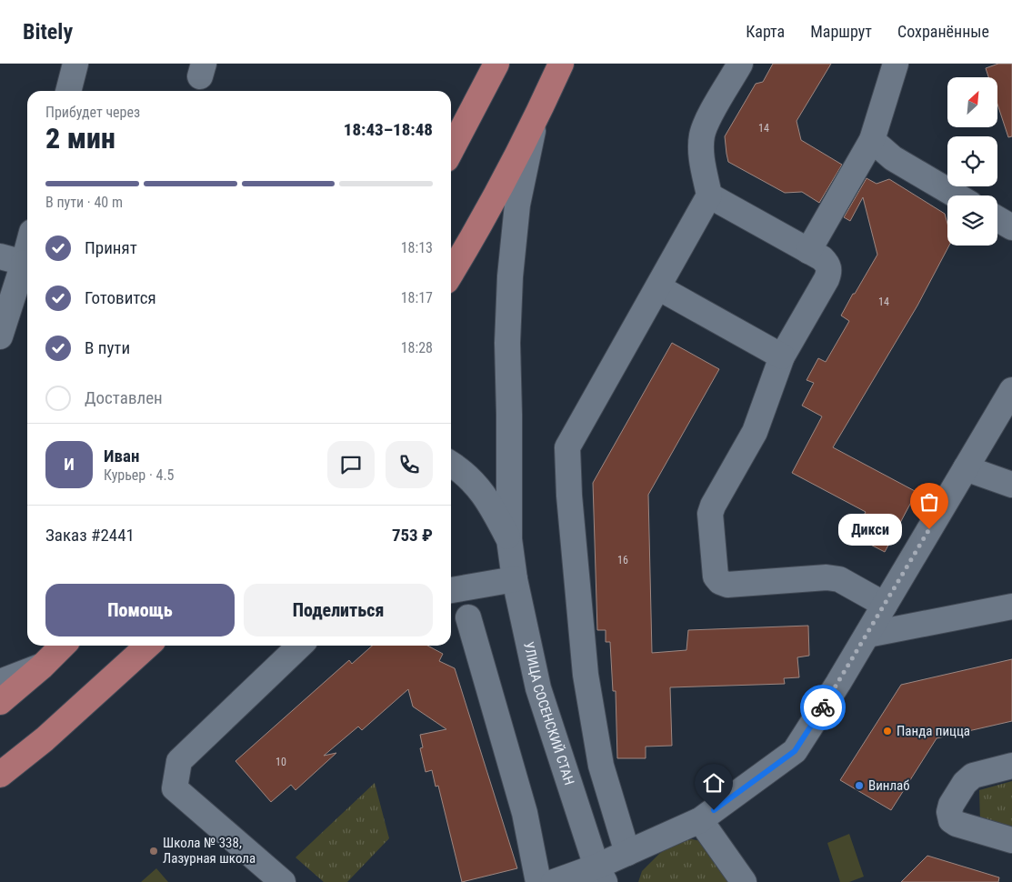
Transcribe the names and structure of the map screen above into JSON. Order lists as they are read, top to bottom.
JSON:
{
  "streets": {
    "street": ["УЛИЦА СОСЕНСКИЙ СТАН"]
  },
  "places": [
    "Дикси",
    "Панда пицца",
    "Винлаб",
    "Школа № 338, Лазурная школа"
  ],
  "house_numbers": [
    "14",
    "14",
    "16",
    "10"
  ],
  "north": "top right",
  "page": {
    "header": "Bitely",
    "nav": ["Карта", "Маршрут", "Сохранённые"],
    "heading": ["2 мин", "Прибудет через", "18:43–18:48"],
    "panel": [
      "Иван",
      "Курьер · 4.5",
      "Заказ #2441",
      "753 ₽"
    ],
    "bar": "В пути · 40 m",
    "list": [
      ["Принят", "18:13"],
      ["Готовится", "18:17"],
      ["В пути", "18:28"],
      "Доставлен"
    ],
    "round": "И",
    "bubble": "Дикси",
    "buttons": ["Помощь", "Поделиться"]
  }
}
